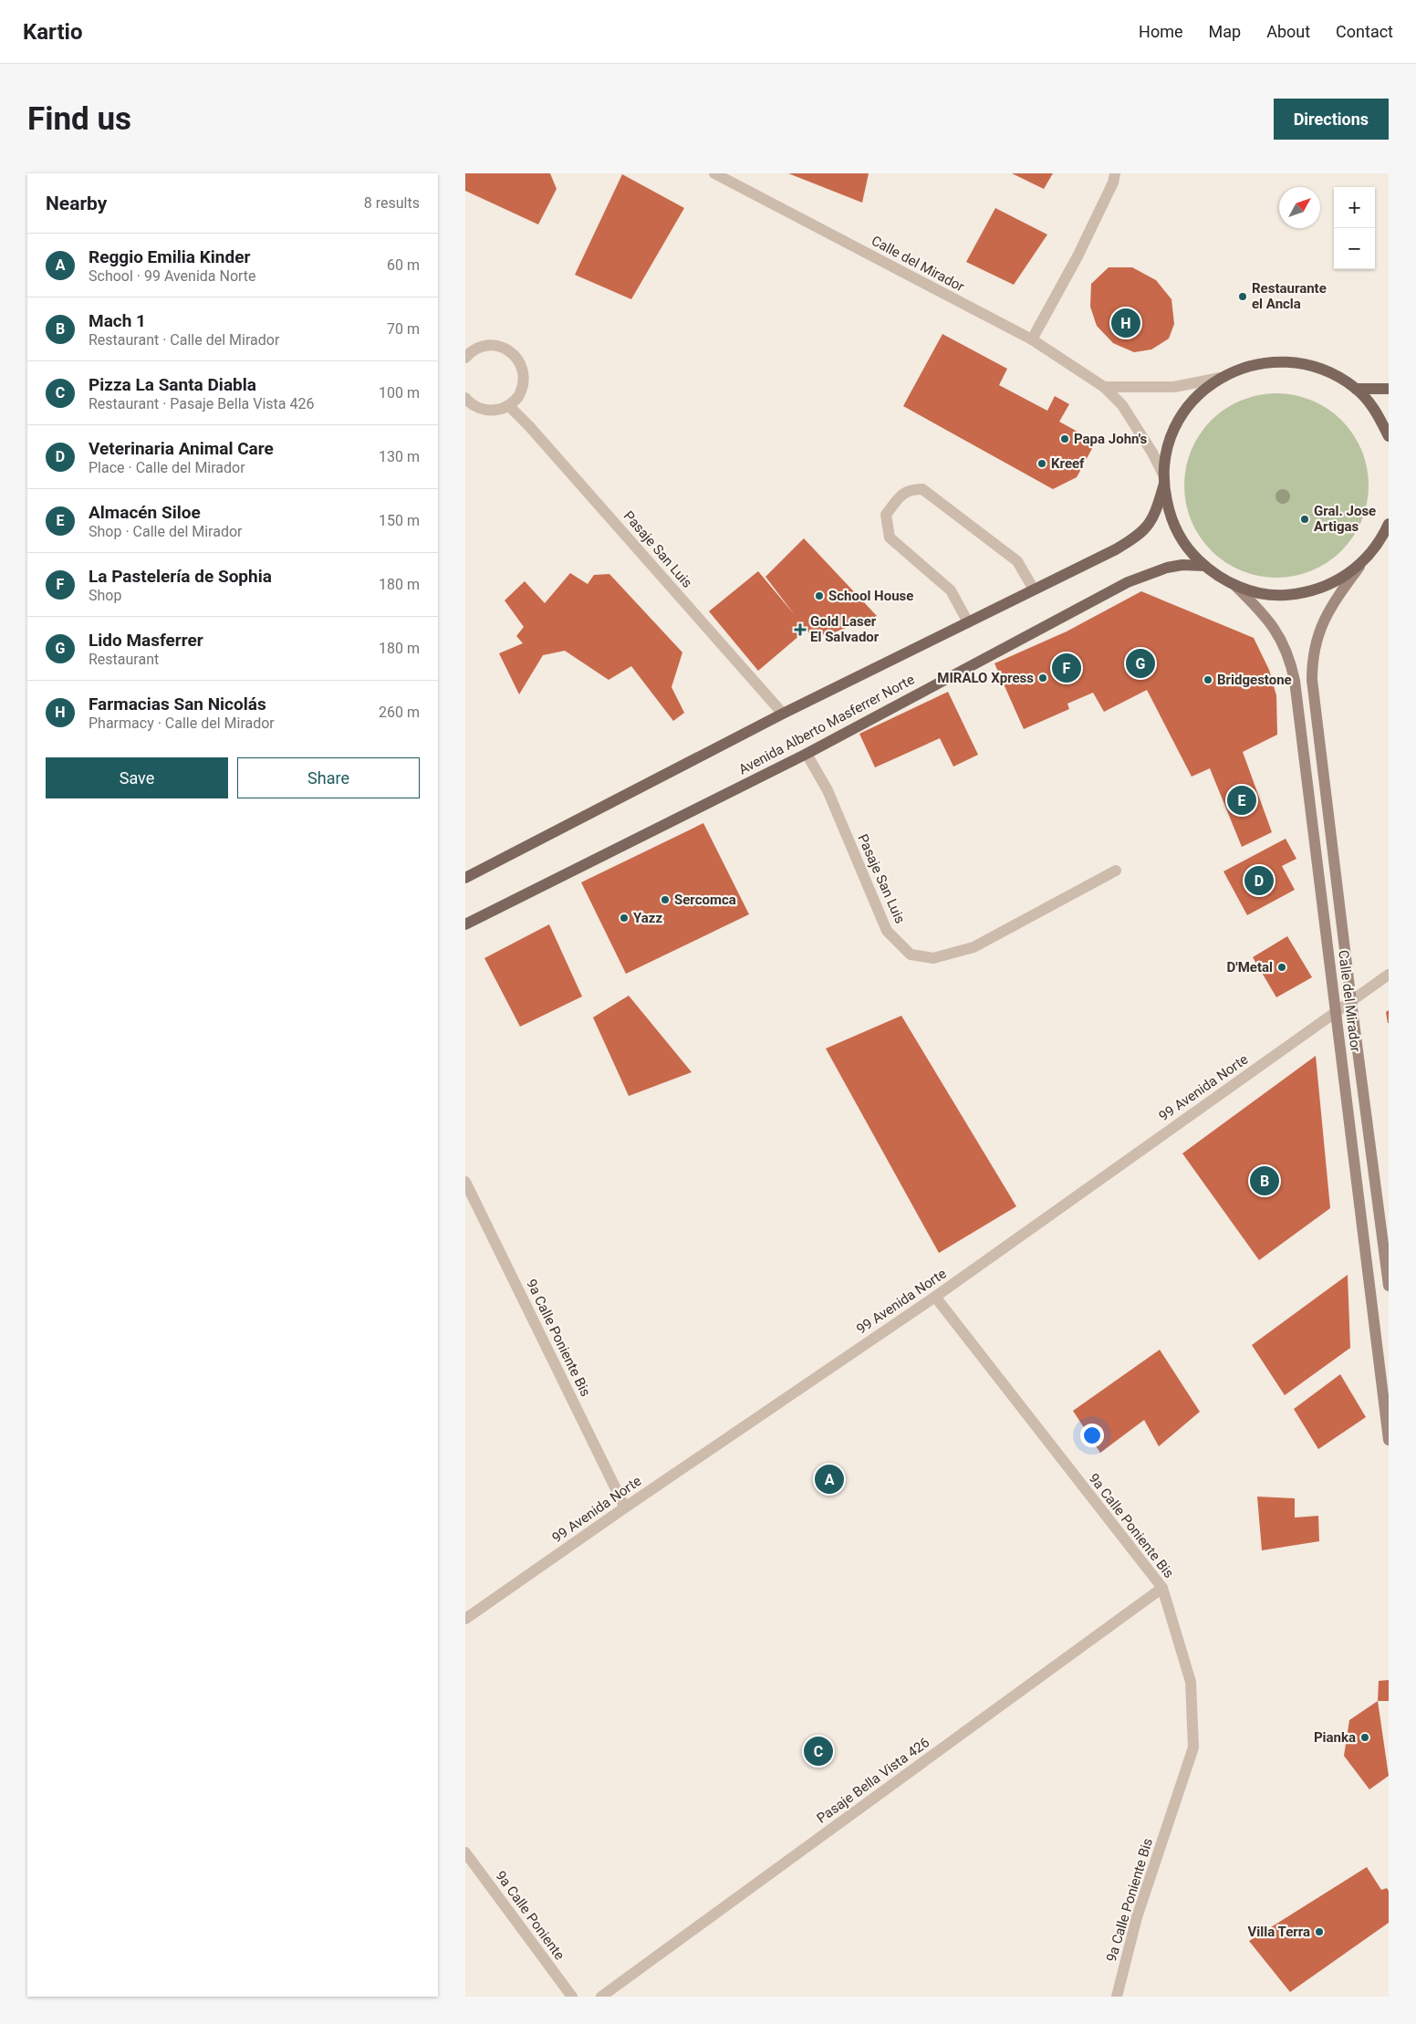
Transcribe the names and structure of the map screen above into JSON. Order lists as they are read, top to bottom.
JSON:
{
  "streets": {
    "main road": ["Calle del Mirador", "Avenida Alberto Masferrer Norte"],
    "street": [
      "Pasaje San Luis",
      "99 Avenida Norte",
      "9a Calle Poniente Bis",
      "Pasaje Bella Vista 426",
      "9a Calle Poniente"
    ]
  },
  "crossings": [
    ["Calle del Mirador", "Avenida Alberto Masferrer Norte"],
    ["Calle del Mirador", "99 Avenida Norte"],
    ["Pasaje San Luis", "Avenida Alberto Masferrer Norte"],
    ["99 Avenida Norte", "9a Calle Poniente Bis"],
    ["9a Calle Poniente Bis", "Pasaje Bella Vista 426"]
  ],
  "places": {
    "other": [
      "Restaurante el Ancla",
      "Papa John's",
      "Kreef",
      "Gral. Jose Artigas",
      "School House",
      "MIRALO Xpress",
      "Bridgestone",
      "Sercomca",
      "Yazz",
      "D'Metal",
      "Pianka",
      "Villa Terra"
    ],
    "health": ["Gold Laser El Salvador"]
  },
  "north": "top right",
  "page": {
    "header": "Kartio",
    "nav": [
      "Home",
      "Map",
      "About",
      "Contact"
    ],
    "buttons": [
      "Directions",
      ["Save", "Share"]
    ],
    "title": "Find us",
    "heading": ["Nearby", "8 results"],
    "map_buttons": ["+", "−"],
    "list": [
      {
        "mark": "A",
        "name": "Reggio Emilia Kinder",
        "note": "School · 99 Avenida Norte",
        "value": "60 m"
      },
      {
        "mark": "B",
        "name": "Mach 1",
        "note": "Restaurant · Calle del Mirador",
        "value": "70 m"
      },
      {
        "mark": "C",
        "name": "Pizza La Santa Diabla",
        "note": "Restaurant · Pasaje Bella Vista 426",
        "value": "100 m"
      },
      {
        "mark": "D",
        "name": "Veterinaria Animal Care",
        "note": "Place · Calle del Mirador",
        "value": "130 m"
      },
      {
        "mark": "E",
        "name": "Almacén Siloe",
        "note": "Shop · Calle del Mirador",
        "value": "150 m"
      },
      {
        "mark": "F",
        "name": "La Pastelería de Sophia",
        "note": "Shop",
        "value": "180 m"
      },
      {
        "mark": "G",
        "name": "Lido Masferrer",
        "note": "Restaurant",
        "value": "180 m"
      },
      {
        "mark": "H",
        "name": "Farmacias San Nicolás",
        "note": "Pharmacy · Calle del Mirador",
        "value": "260 m"
      }
    ],
    "pins": [
      "H",
      "G",
      "F",
      "E",
      "D",
      "B",
      "A",
      "C"
    ]
  }
}
